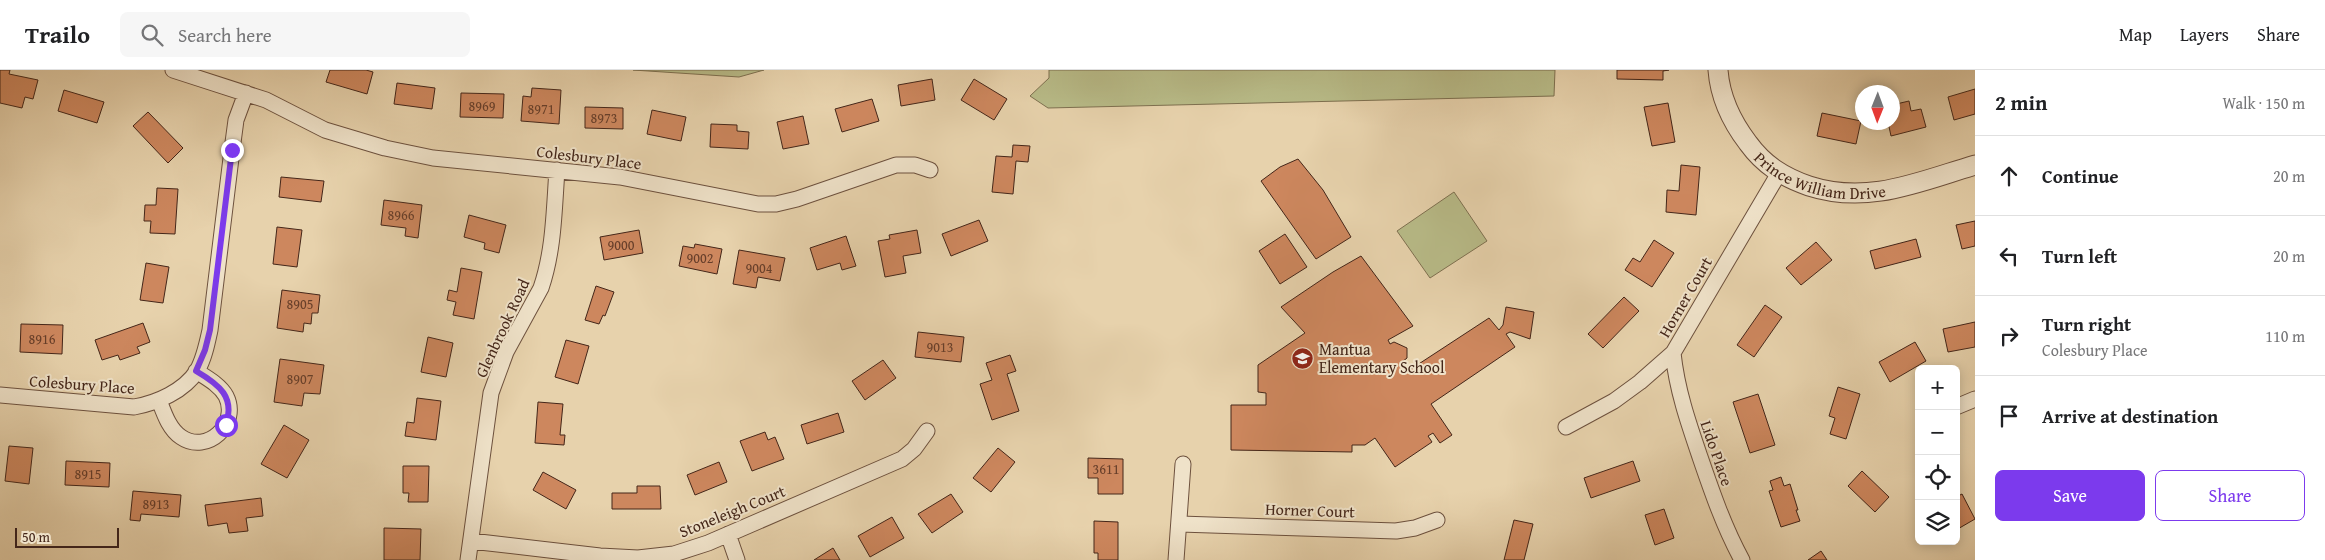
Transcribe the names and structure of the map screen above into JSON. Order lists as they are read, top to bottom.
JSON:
{
  "streets": {
    "street": [
      "Colesbury Place",
      "Prince William Drive",
      "Horner Court",
      "Glenbrook Road",
      "Lido Place",
      "Stoneleigh Court"
    ]
  },
  "crossings": [
    ["Colesbury Place", "Glenbrook Road"],
    ["Prince William Drive", "Horner Court"],
    ["Horner Court", "Lido Place"],
    ["Glenbrook Road", "Stoneleigh Court"]
  ],
  "places": {
    "school or university": ["Mantua Elementary School"]
  },
  "house_numbers": [
    "8969",
    "8971",
    "8973",
    "8966",
    "9000",
    "9002",
    "9004",
    "8905",
    "8916",
    "9013",
    "8907",
    "3611",
    "8915",
    "8913"
  ],
  "scale_bar": "50 m",
  "north": "bottom",
  "page": {
    "header": "Trailo",
    "search": "Search here",
    "nav": ["Map", "Layers", "Share"],
    "heading": ["2 min", "Walk · 150 m"],
    "list": [
      ["Continue", "20 m"],
      ["Turn left", "20 m"],
      ["Turn right", "Colesbury Place", "110 m"],
      "Arrive at destination"
    ],
    "map_buttons": ["+", "−"],
    "buttons": ["Save", "Share"],
    "scale": "50 m"
  }
}
